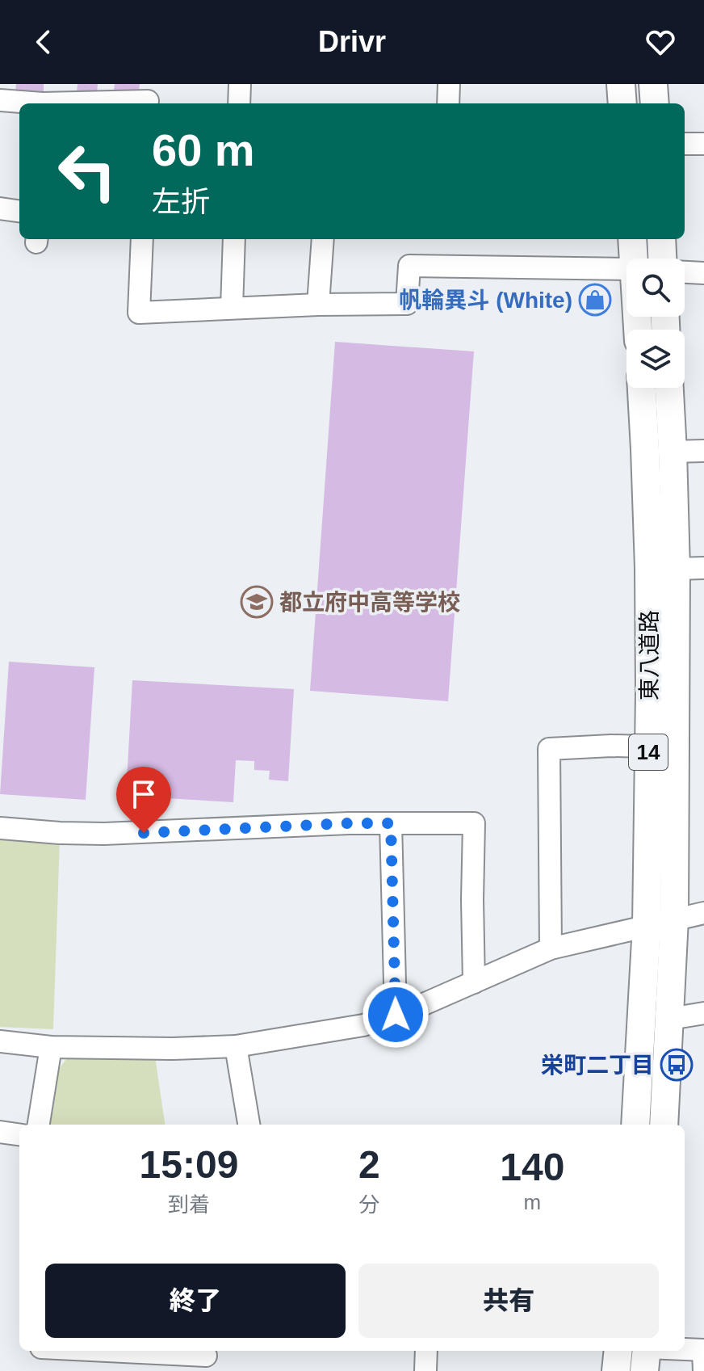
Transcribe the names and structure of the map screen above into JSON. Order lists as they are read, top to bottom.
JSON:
{
  "streets": {
    "main road": ["東八道路", "14"]
  },
  "places": {
    "shop": ["帆輪異斗 (White)"],
    "school or university": ["都立府中高等学校"],
    "bus stop": ["栄町二丁目"]
  },
  "page": {
    "header": "Drivr",
    "turn": ["60 m", "左折"],
    "eta": [
      "15:09",
      "到着",
      "2",
      "分",
      "140",
      "m"
    ],
    "buttons": ["終了", "共有"]
  }
}
